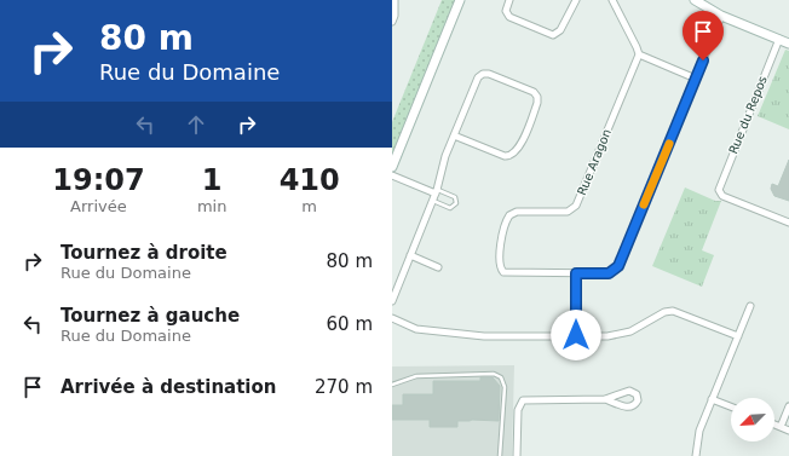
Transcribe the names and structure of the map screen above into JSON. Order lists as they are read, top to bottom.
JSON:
{
  "streets": {
    "street": ["Rue du Repos", "Rue Aragon"]
  },
  "north": "bottom left",
  "page": {
    "turn": ["80 m", "Rue du Domaine"],
    "eta": [
      "19:07",
      "Arrivée",
      "1",
      "min",
      "410",
      "m"
    ],
    "list": [
      {
        "name": "Tournez à droite",
        "note": "Rue du Domaine",
        "value": "80 m"
      },
      {
        "name": "Tournez à gauche",
        "note": "Rue du Domaine",
        "value": "60 m"
      },
      {
        "name": "Arrivée à destination",
        "value": "270 m"
      }
    ]
  }
}
